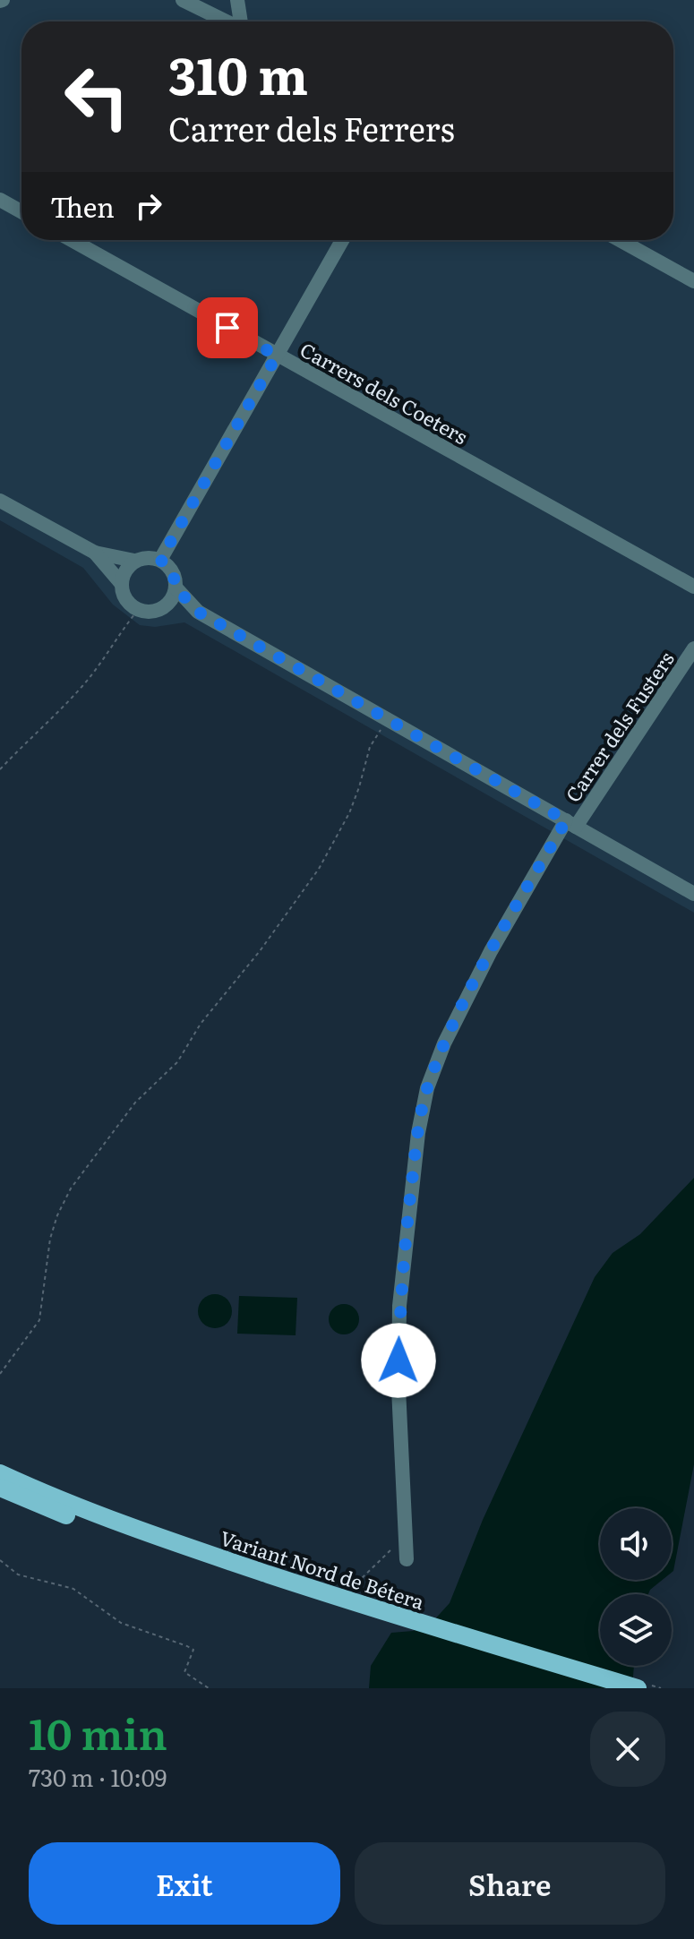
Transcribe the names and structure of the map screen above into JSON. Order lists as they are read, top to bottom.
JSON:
{
  "streets": {
    "main road": ["Variant Nord de Bétera"],
    "street": ["Carrers dels Coeters", "Carrer dels Fusters"]
  },
  "page": {
    "turn": ["310 m", "Carrer dels Ferrers"],
    "then": "Then",
    "heading": ["10 min", "730 m · 10:09"],
    "buttons": ["Exit", "Share"]
  }
}
